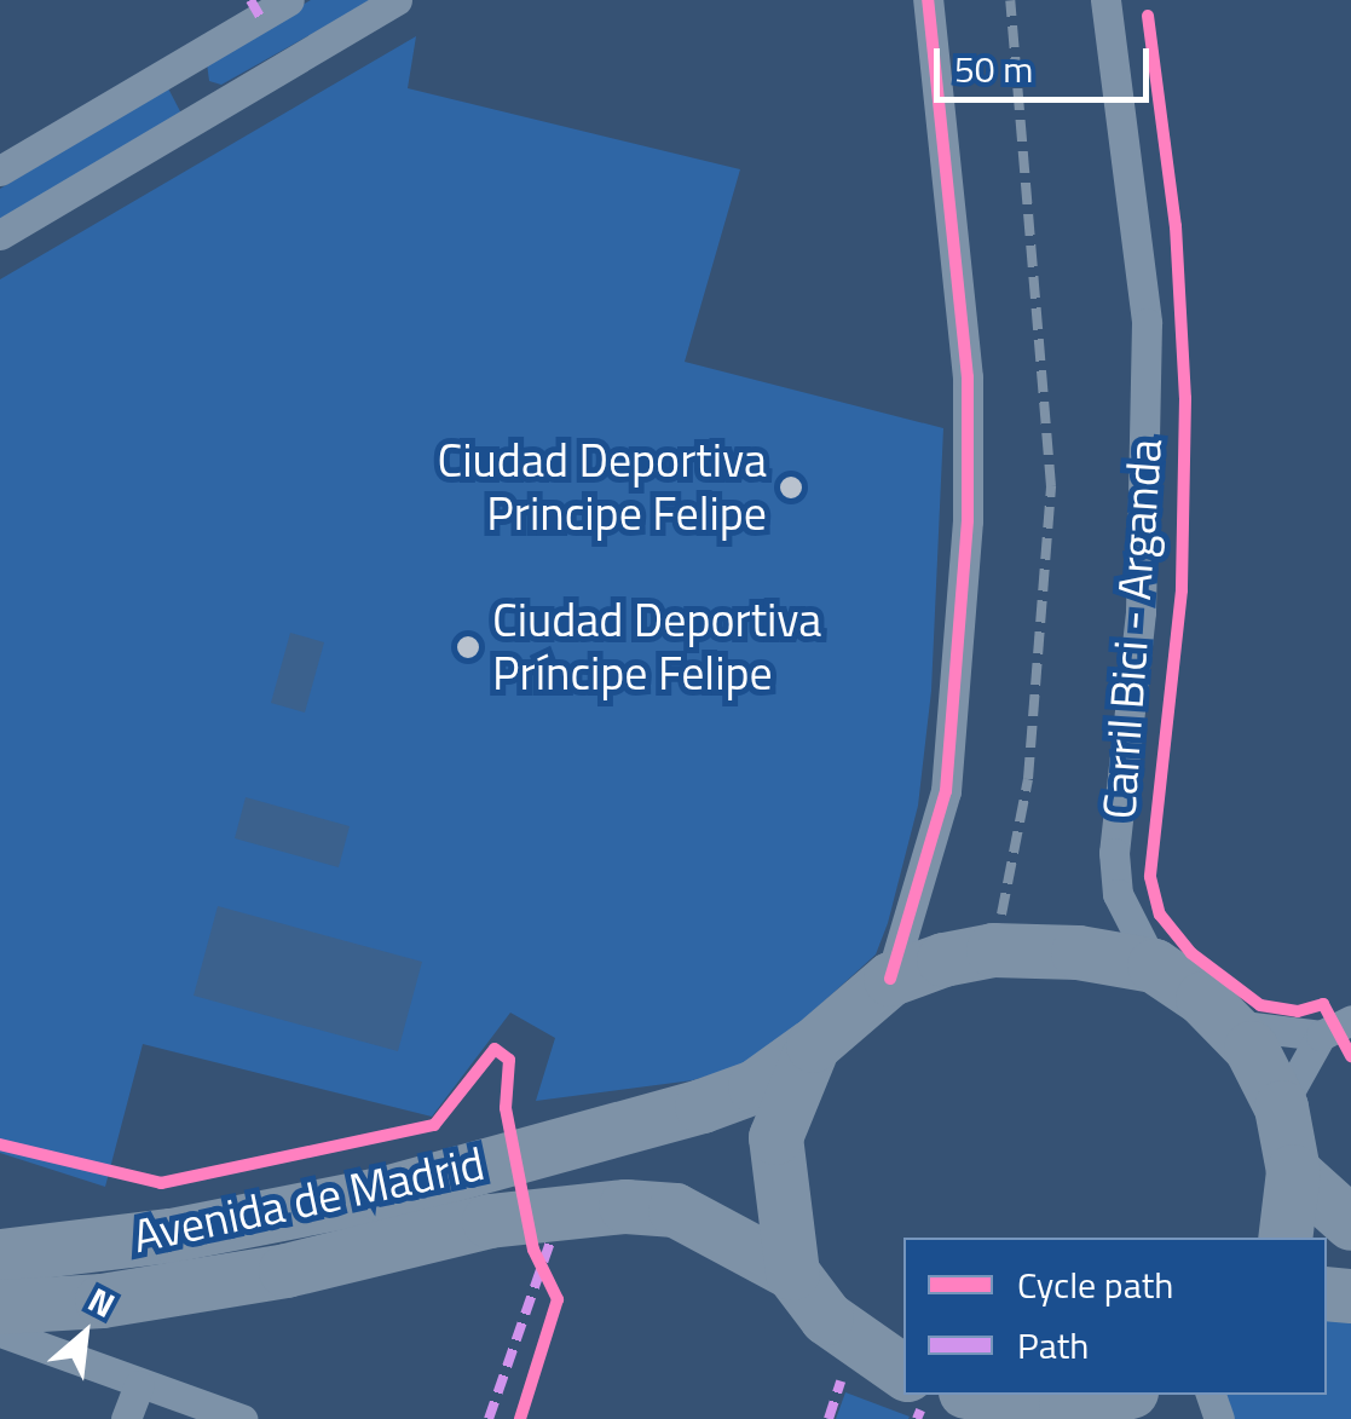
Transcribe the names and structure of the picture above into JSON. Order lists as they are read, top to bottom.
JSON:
{
  "streets": {
    "highway": ["Avenida de Madrid"],
    "cycle path": ["Carril Bici - Arganda"]
  },
  "places": ["Ciudad Deportiva Principe Felipe", "Ciudad Deportiva Príncipe Felipe"],
  "legend": ["Cycle path", "Path"],
  "scale_bar": "50 m",
  "north": "top right"
}
